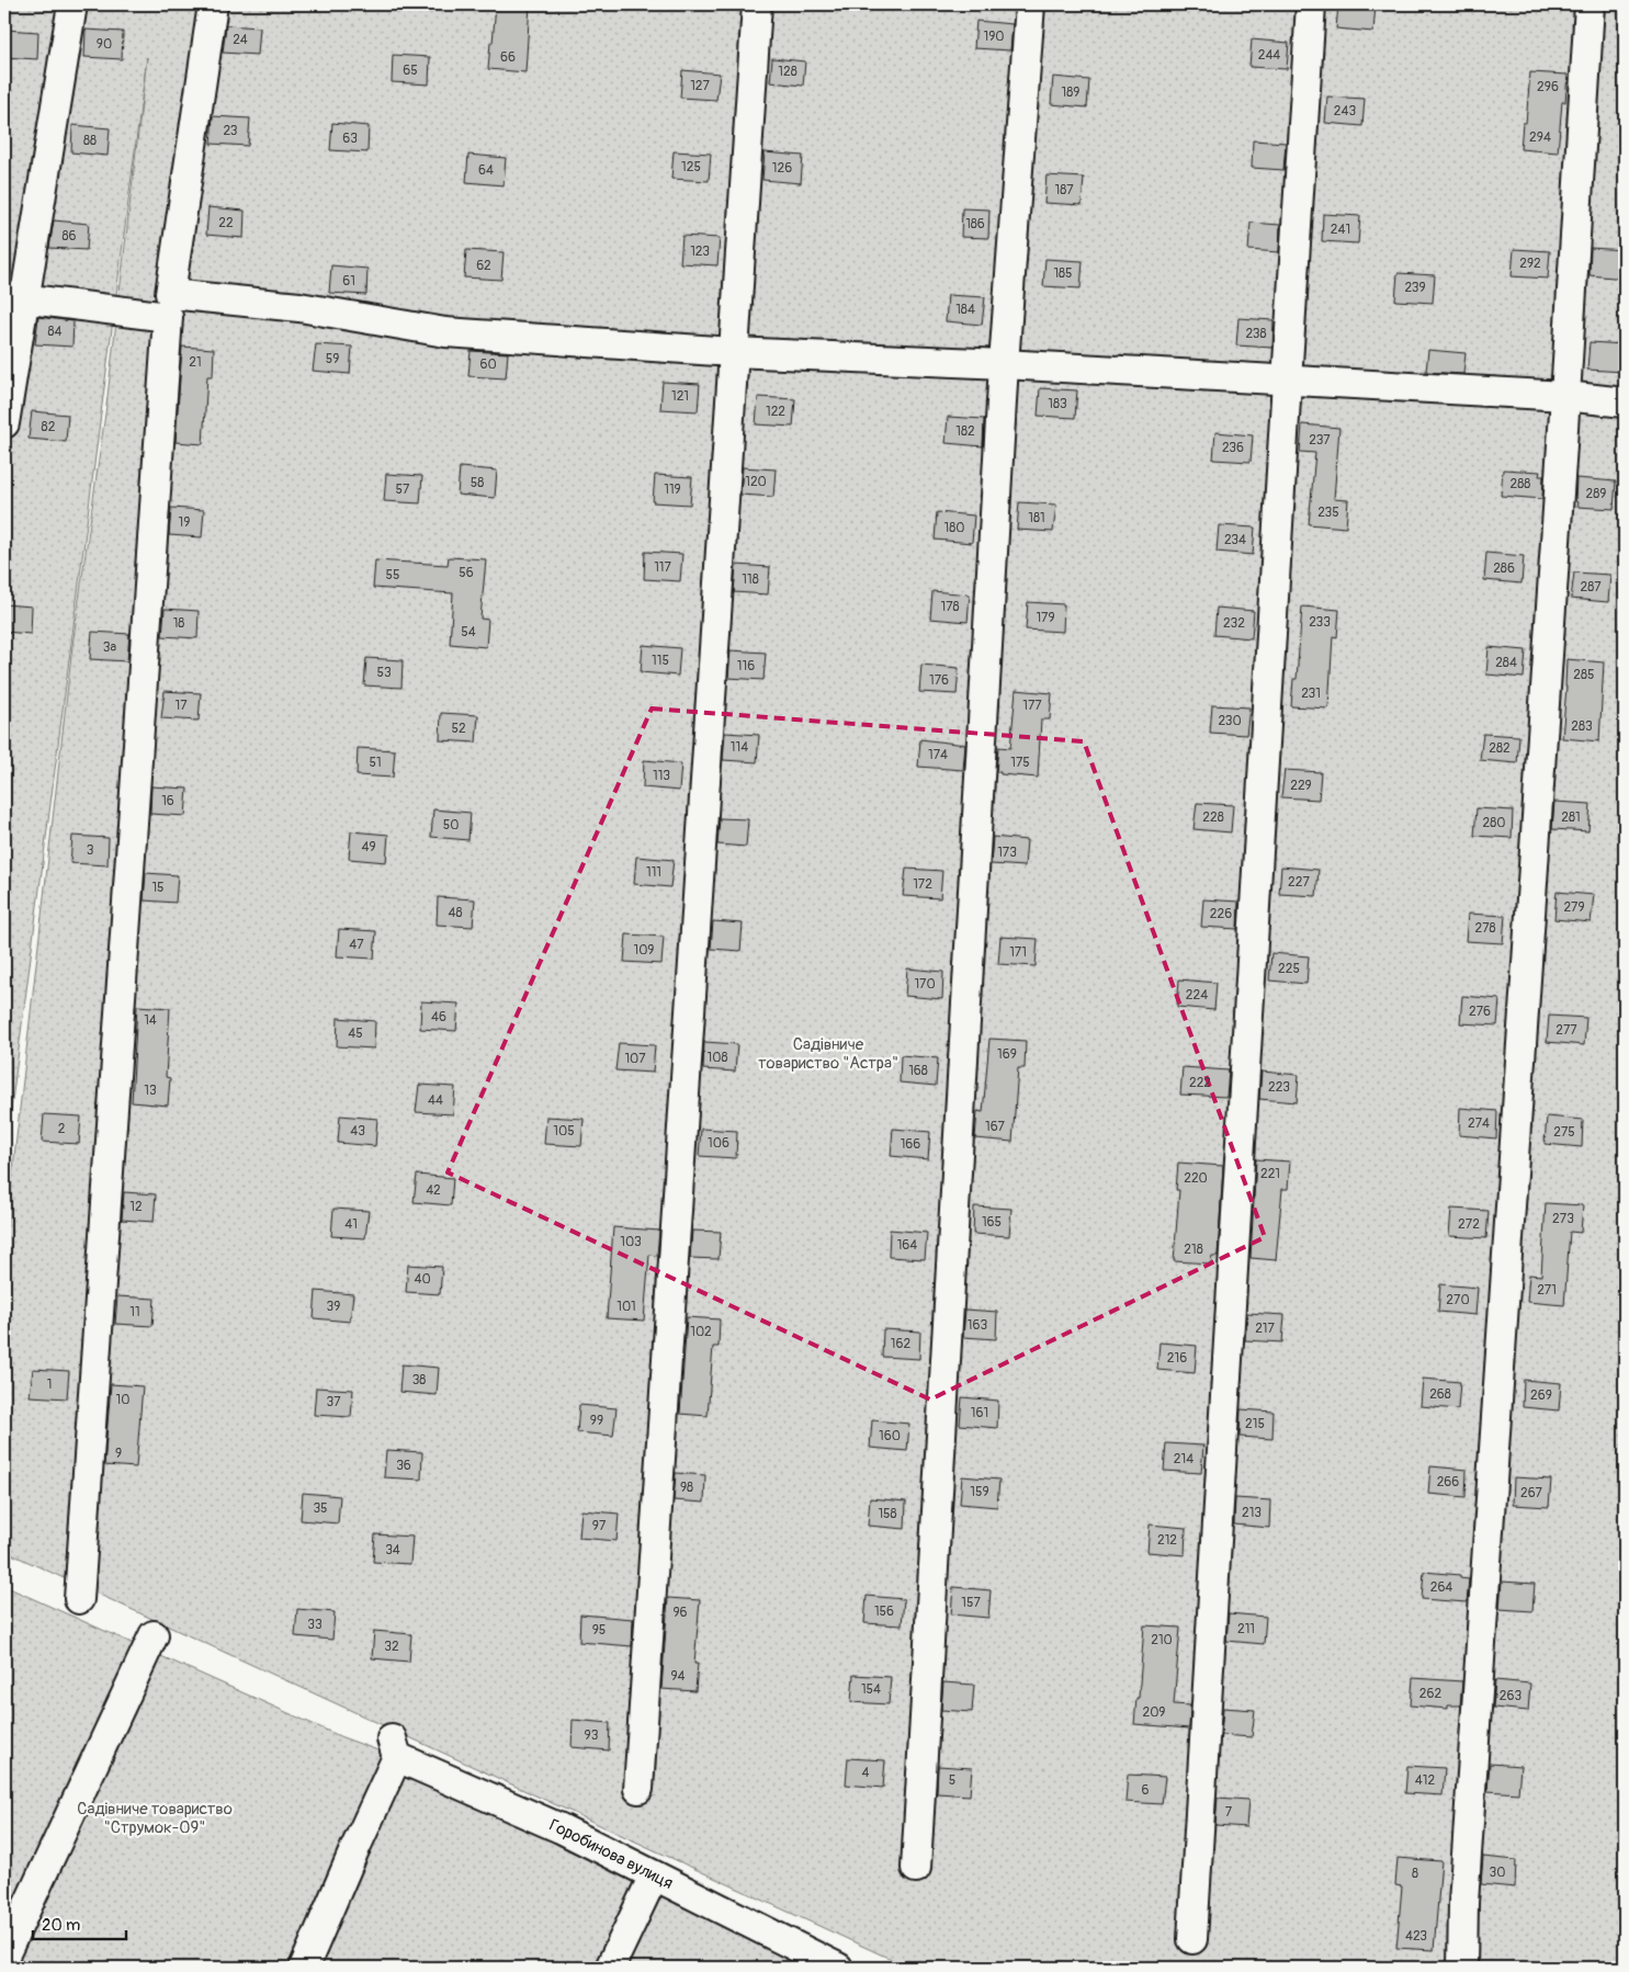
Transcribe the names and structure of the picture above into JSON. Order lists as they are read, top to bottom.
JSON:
{
  "streets": {
    "street": ["Горобинова вулиця"]
  },
  "parks": ["Садівниче товариство \"Астра\"", "Садівниче товариство \"Струмок-09\""],
  "house_numbers": [
    "190",
    "24",
    "90",
    "244",
    "66",
    "65",
    "128",
    "127",
    "296",
    "189",
    "243",
    "23",
    "294",
    "63",
    "88",
    "125",
    "126",
    "64",
    "187",
    "22",
    "186",
    "241",
    "86",
    "123",
    "292",
    "62",
    "185",
    "61",
    "239",
    "184",
    "84",
    "238",
    "59",
    "21",
    "60",
    "121",
    "183",
    "122",
    "82",
    "182",
    "237",
    "236",
    "120",
    "58",
    "288",
    "57",
    "119",
    "289",
    "235",
    "181",
    "19",
    "180",
    "234",
    "117",
    "286",
    "56",
    "55",
    "118",
    "287",
    "178",
    "179",
    "233",
    "18",
    "232",
    "54",
    "3а",
    "115",
    "284",
    "116",
    "53",
    "285",
    "176",
    "231",
    "17",
    "177",
    "230",
    "283",
    "52",
    "114",
    "282",
    "174",
    "51",
    "175",
    "113",
    "229",
    "16",
    "228",
    "281",
    "280",
    "50",
    "49",
    "3",
    "173",
    "111",
    "227",
    "172",
    "15",
    "279",
    "48",
    "226",
    "278",
    "47",
    "109",
    "171",
    "225",
    "170",
    "224",
    "276",
    "46",
    "14",
    "277",
    "45",
    "169",
    "108",
    "107",
    "168",
    "222",
    "223",
    "13",
    "44",
    "274",
    "167",
    "2",
    "43",
    "105",
    "275",
    "106",
    "166",
    "221",
    "220",
    "42",
    "12",
    "273",
    "165",
    "41",
    "272",
    "103",
    "164",
    "218",
    "40",
    "271",
    "270",
    "39",
    "101",
    "11",
    "163",
    "217",
    "102",
    "162",
    "216",
    "38",
    "1",
    "268",
    "269",
    "10",
    "37",
    "161",
    "99",
    "215",
    "160",
    "9",
    "214",
    "36",
    "266",
    "98",
    "159",
    "267",
    "35",
    "213",
    "158",
    "97",
    "212",
    "34",
    "264",
    "157",
    "156",
    "96",
    "33",
    "211",
    "95",
    "210",
    "32",
    "94",
    "154",
    "262",
    "263",
    "209",
    "93",
    "4",
    "5",
    "412",
    "6",
    "7",
    "30",
    "8",
    "423"
  ],
  "scale_bar": "20 m"
}
